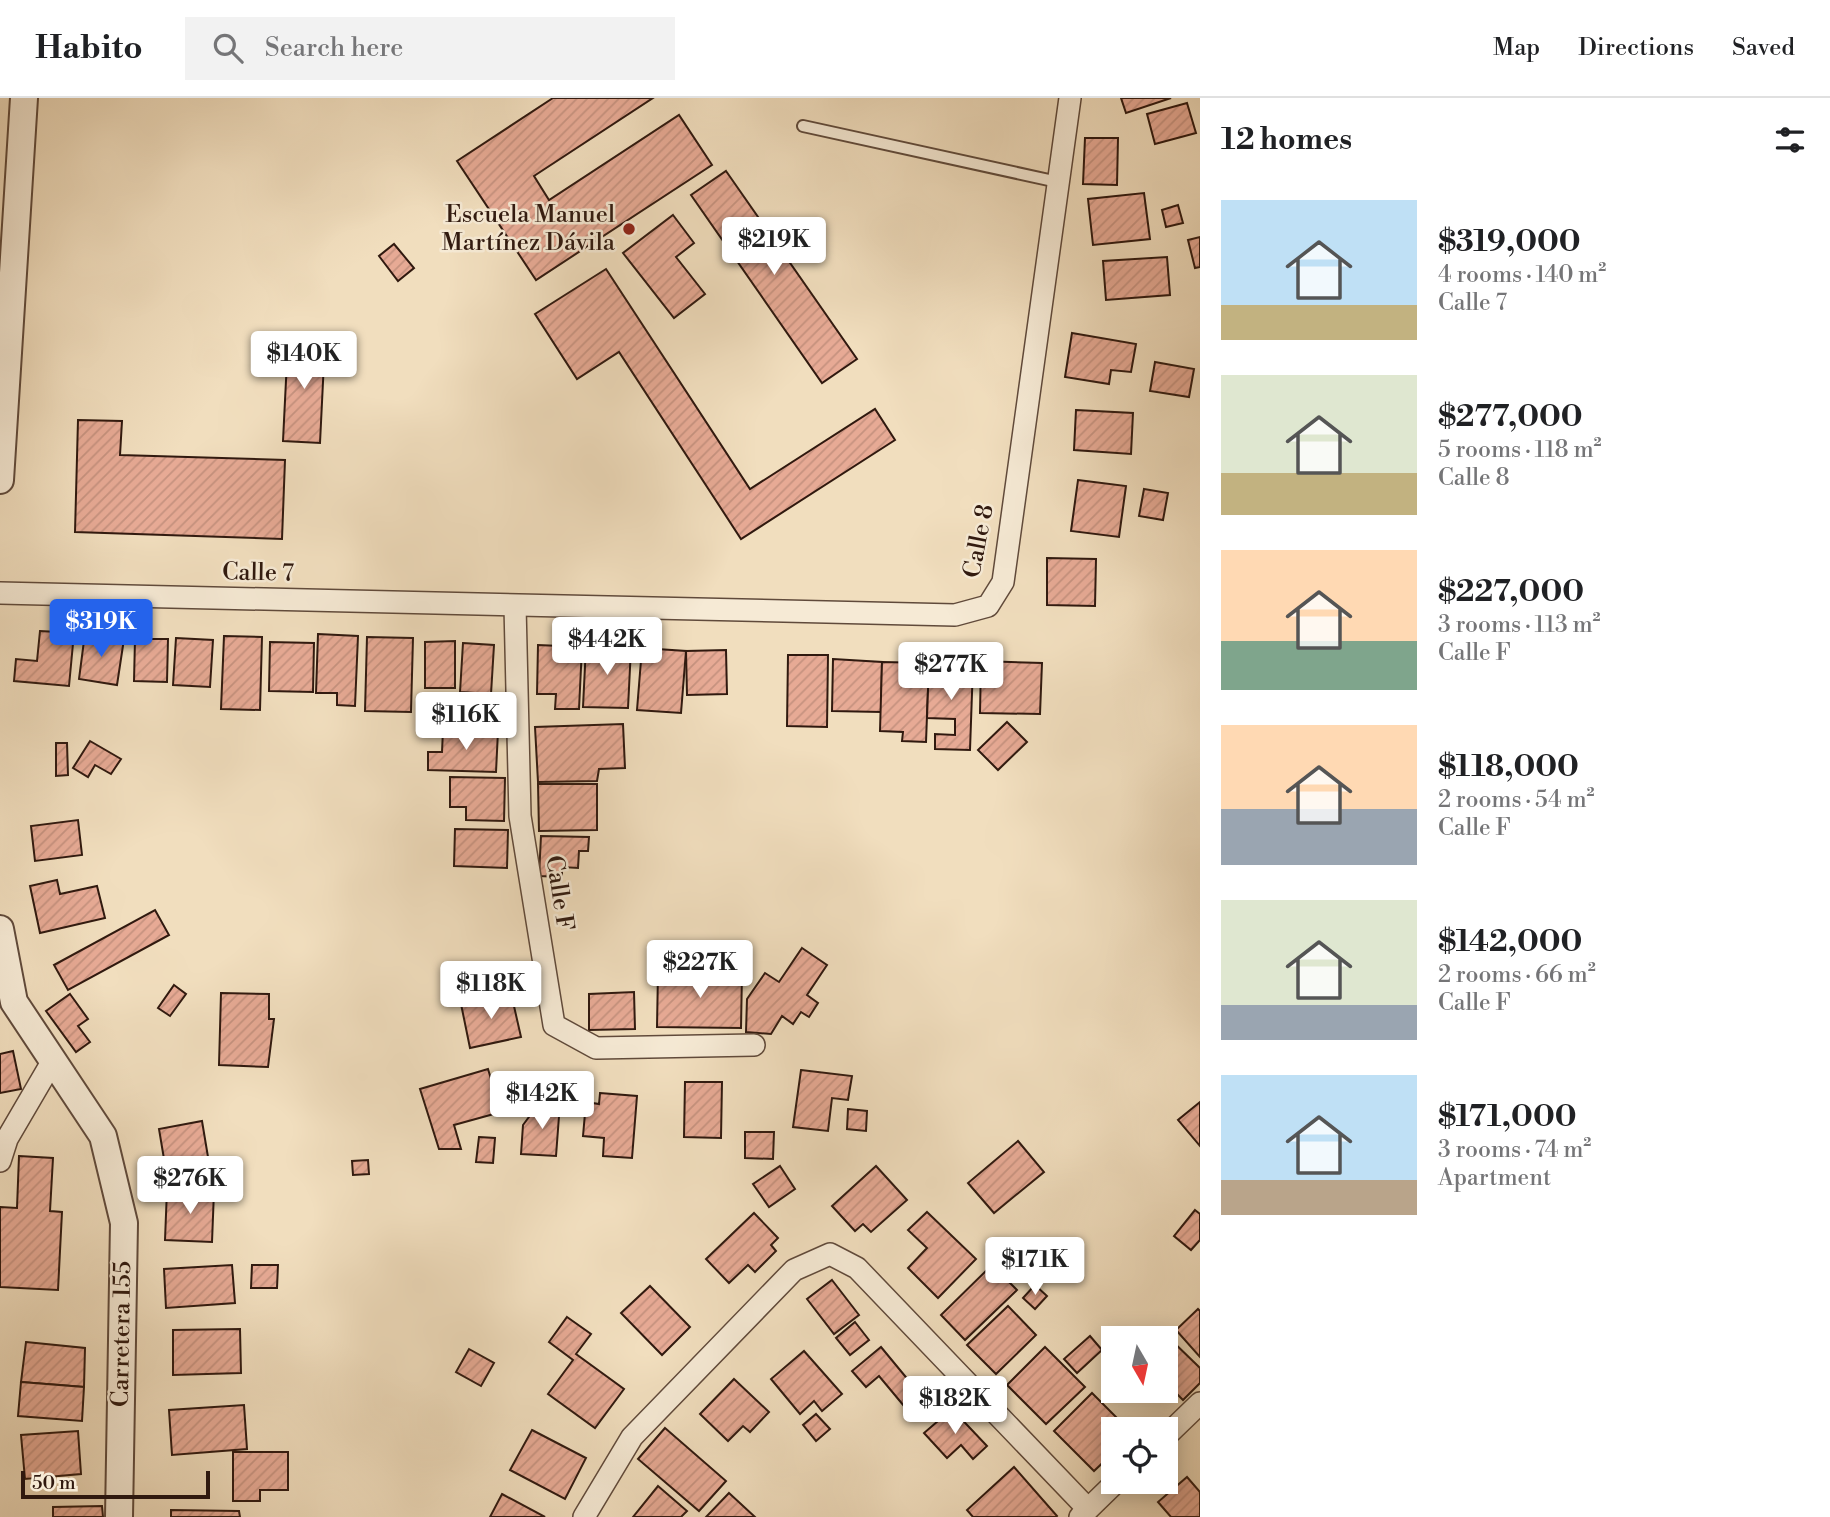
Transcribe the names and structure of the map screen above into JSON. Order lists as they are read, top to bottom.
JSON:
{
  "streets": {
    "street": [
      "Calle 8",
      "Calle 7",
      "Calle F",
      "Carretera 155"
    ]
  },
  "crossings": [
    ["Calle 8", "Calle 7"],
    ["Calle 8", "Calle F"],
    ["Calle 7", "Calle F"]
  ],
  "places": ["Escuela Manuel Martínez Dávila"],
  "scale_bar": "50 m",
  "north": "bottom",
  "page": {
    "header": "Habito",
    "search": "Search here",
    "nav": ["Map", "Directions", "Saved"],
    "heading": "12 homes",
    "list": [
      {
        "name": "$319,000",
        "note": "4 rooms · 140 m² · Calle 7"
      },
      {
        "name": "$277,000",
        "note": "5 rooms · 118 m² · Calle 8"
      },
      {
        "name": "$227,000",
        "note": "3 rooms · 113 m² · Calle F"
      },
      {
        "name": "$118,000",
        "note": "2 rooms · 54 m² · Calle F"
      },
      {
        "name": "$142,000",
        "note": "2 rooms · 66 m² · Calle F"
      },
      {
        "name": "$171,000",
        "note": "3 rooms · 74 m² · Apartment"
      }
    ],
    "price": [
      "$219K",
      "$140K",
      "$319K",
      "$442K",
      "$277K",
      "$116K",
      "$227K",
      "$118K",
      "$142K",
      "$276K",
      "$171K",
      "$182K"
    ],
    "scale": "50 m"
  }
}
